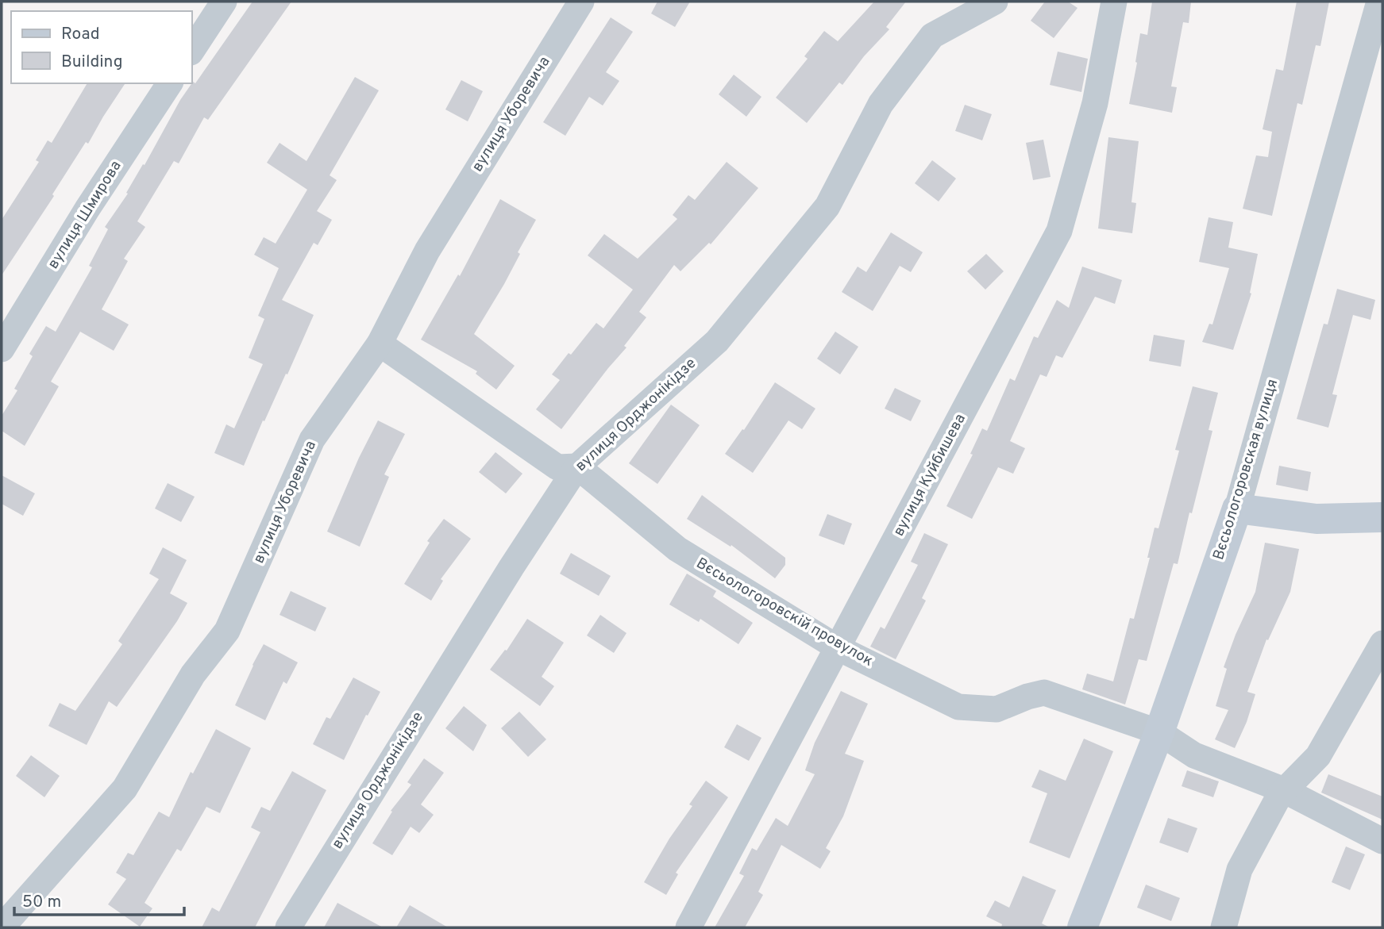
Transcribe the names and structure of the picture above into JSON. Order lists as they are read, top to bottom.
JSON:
{
  "streets": {
    "street": [
      "вулиця Уборевича",
      "вулиця Шмирова",
      "вулиця Орджонікідзе",
      "Вєсьологоровская вулиця",
      "вулиця Куйбишева",
      "Вєсьологоровскій провулок"
    ]
  },
  "crossings": [
    ["вулиця Орджонікідзе", "Вєсьологоровскій провулок"],
    ["Вєсьологоровская вулиця", "Вєсьологоровскій провулок"],
    ["вулиця Куйбишева", "Вєсьологоровскій провулок"]
  ],
  "legend": ["Road", "Building"],
  "scale_bar": "50 m"
}
